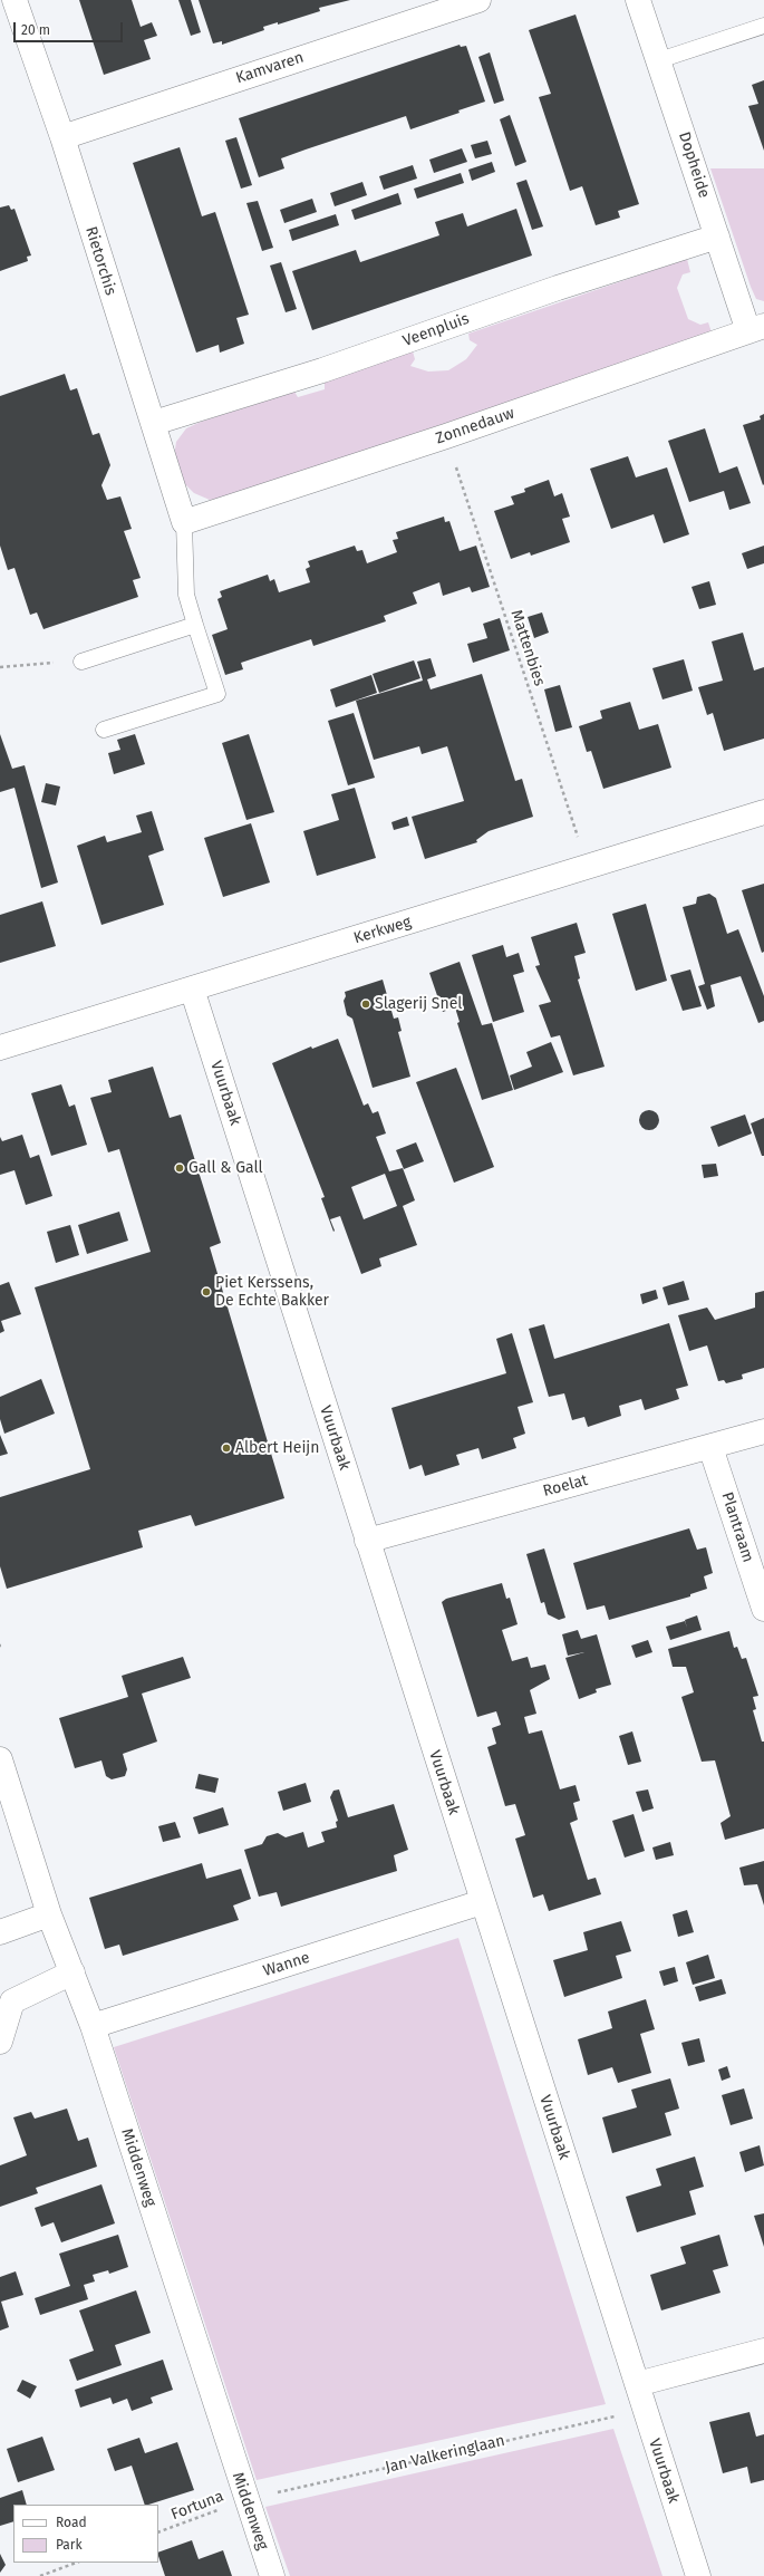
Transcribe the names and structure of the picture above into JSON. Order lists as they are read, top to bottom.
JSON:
{
  "streets": {
    "street": [
      "Kamvaren",
      "Dopheide",
      "Rietorchis",
      "Veenpluis",
      "Zonnedauw",
      "Kerkweg",
      "Vuurbaak",
      "Roelat",
      "Plantraam",
      "Wanne",
      "Middenweg"
    ],
    "path": ["Mattenbies", "Jan Valkeringlaan", "Fortuna"]
  },
  "crossings": [
    ["Kamvaren", "Rietorchis"],
    ["Dopheide", "Veenpluis"],
    ["Dopheide", "Zonnedauw"],
    ["Rietorchis", "Veenpluis"],
    ["Rietorchis", "Zonnedauw"],
    ["Zonnedauw", "Mattenbies"],
    ["Mattenbies", "Kerkweg"],
    ["Kerkweg", "Vuurbaak"],
    ["Vuurbaak", "Roelat"],
    ["Vuurbaak", "Wanne"],
    ["Vuurbaak", "Jan Valkeringlaan"],
    ["Roelat", "Plantraam"],
    ["Wanne", "Middenweg"],
    ["Middenweg", "Jan Valkeringlaan"],
    ["Middenweg", "Fortuna"],
    ["Jan Valkeringlaan", "Fortuna"]
  ],
  "places": [
    "Slagerij Snel",
    "Gall & Gall",
    "Piet Kerssens, De Echte Bakker",
    "Albert Heijn"
  ],
  "legend": ["Road", "Park"],
  "scale_bar": "20 m"
}
